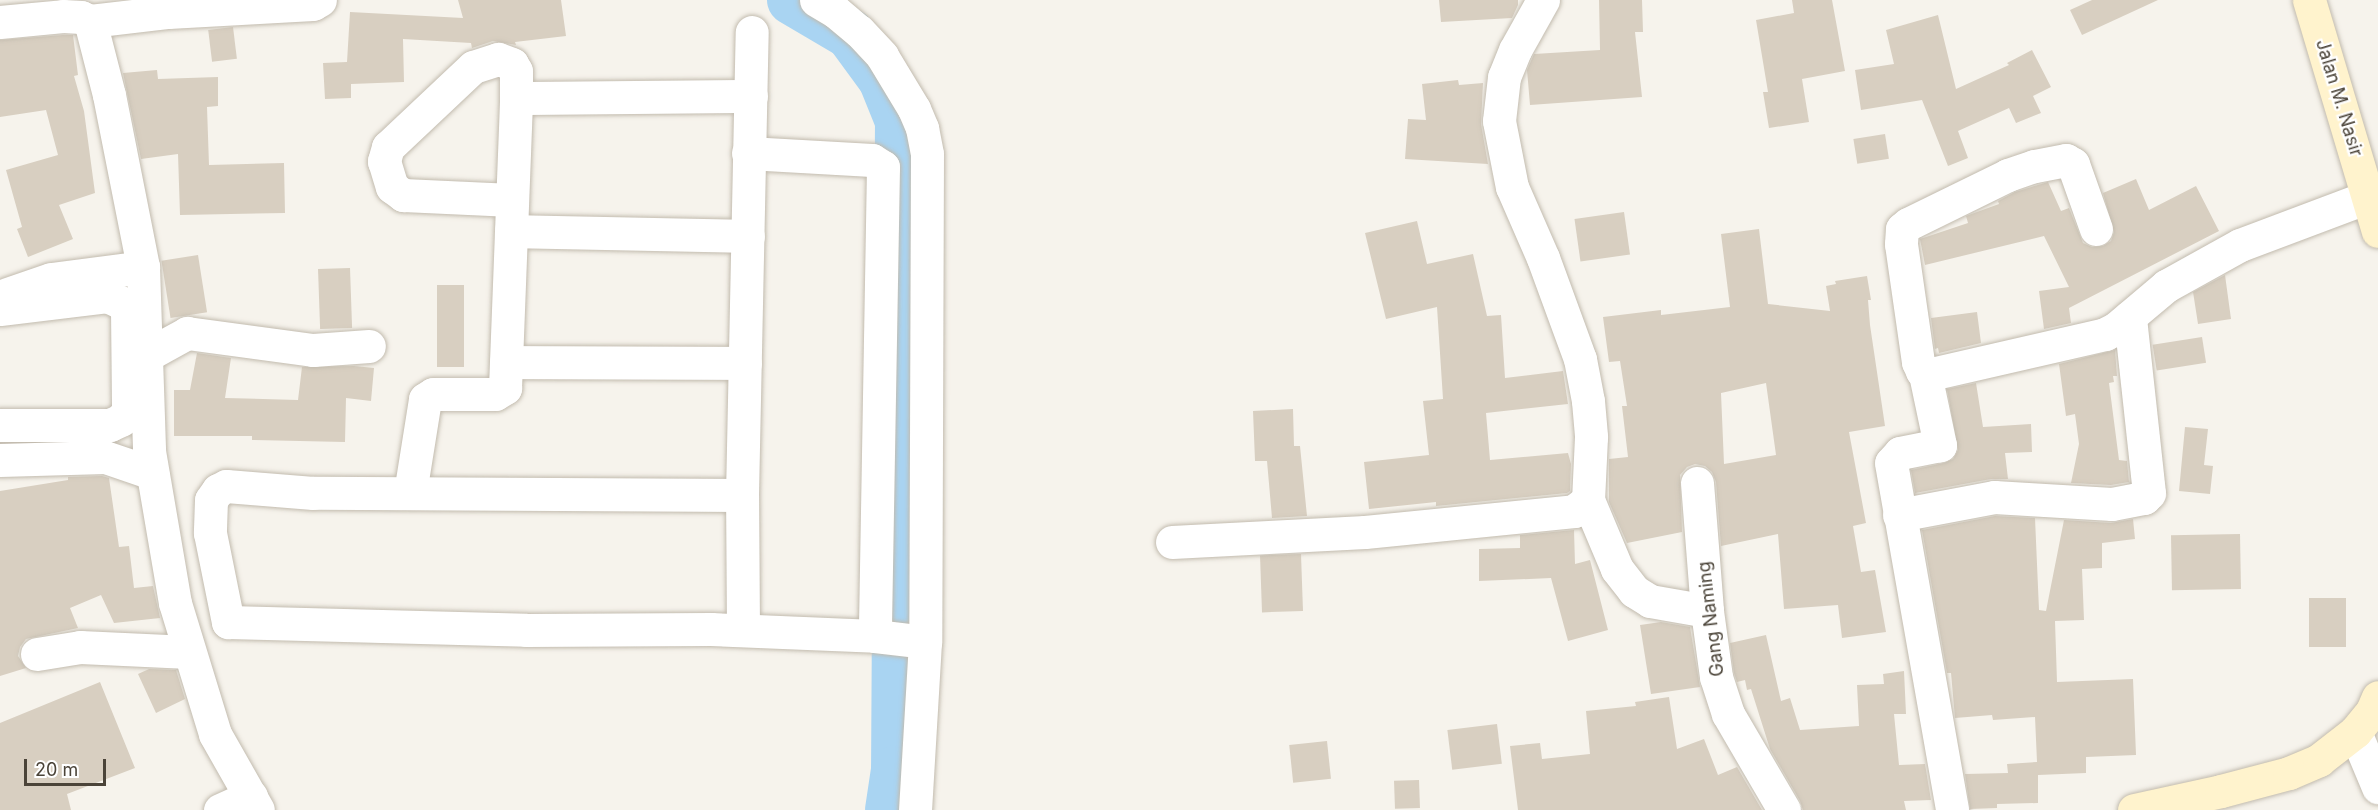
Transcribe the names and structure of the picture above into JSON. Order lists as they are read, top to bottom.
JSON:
{
  "streets": {
    "street": ["Jalan M. Nasir", "Gang Naming"]
  },
  "scale_bar": "20 m"
}
